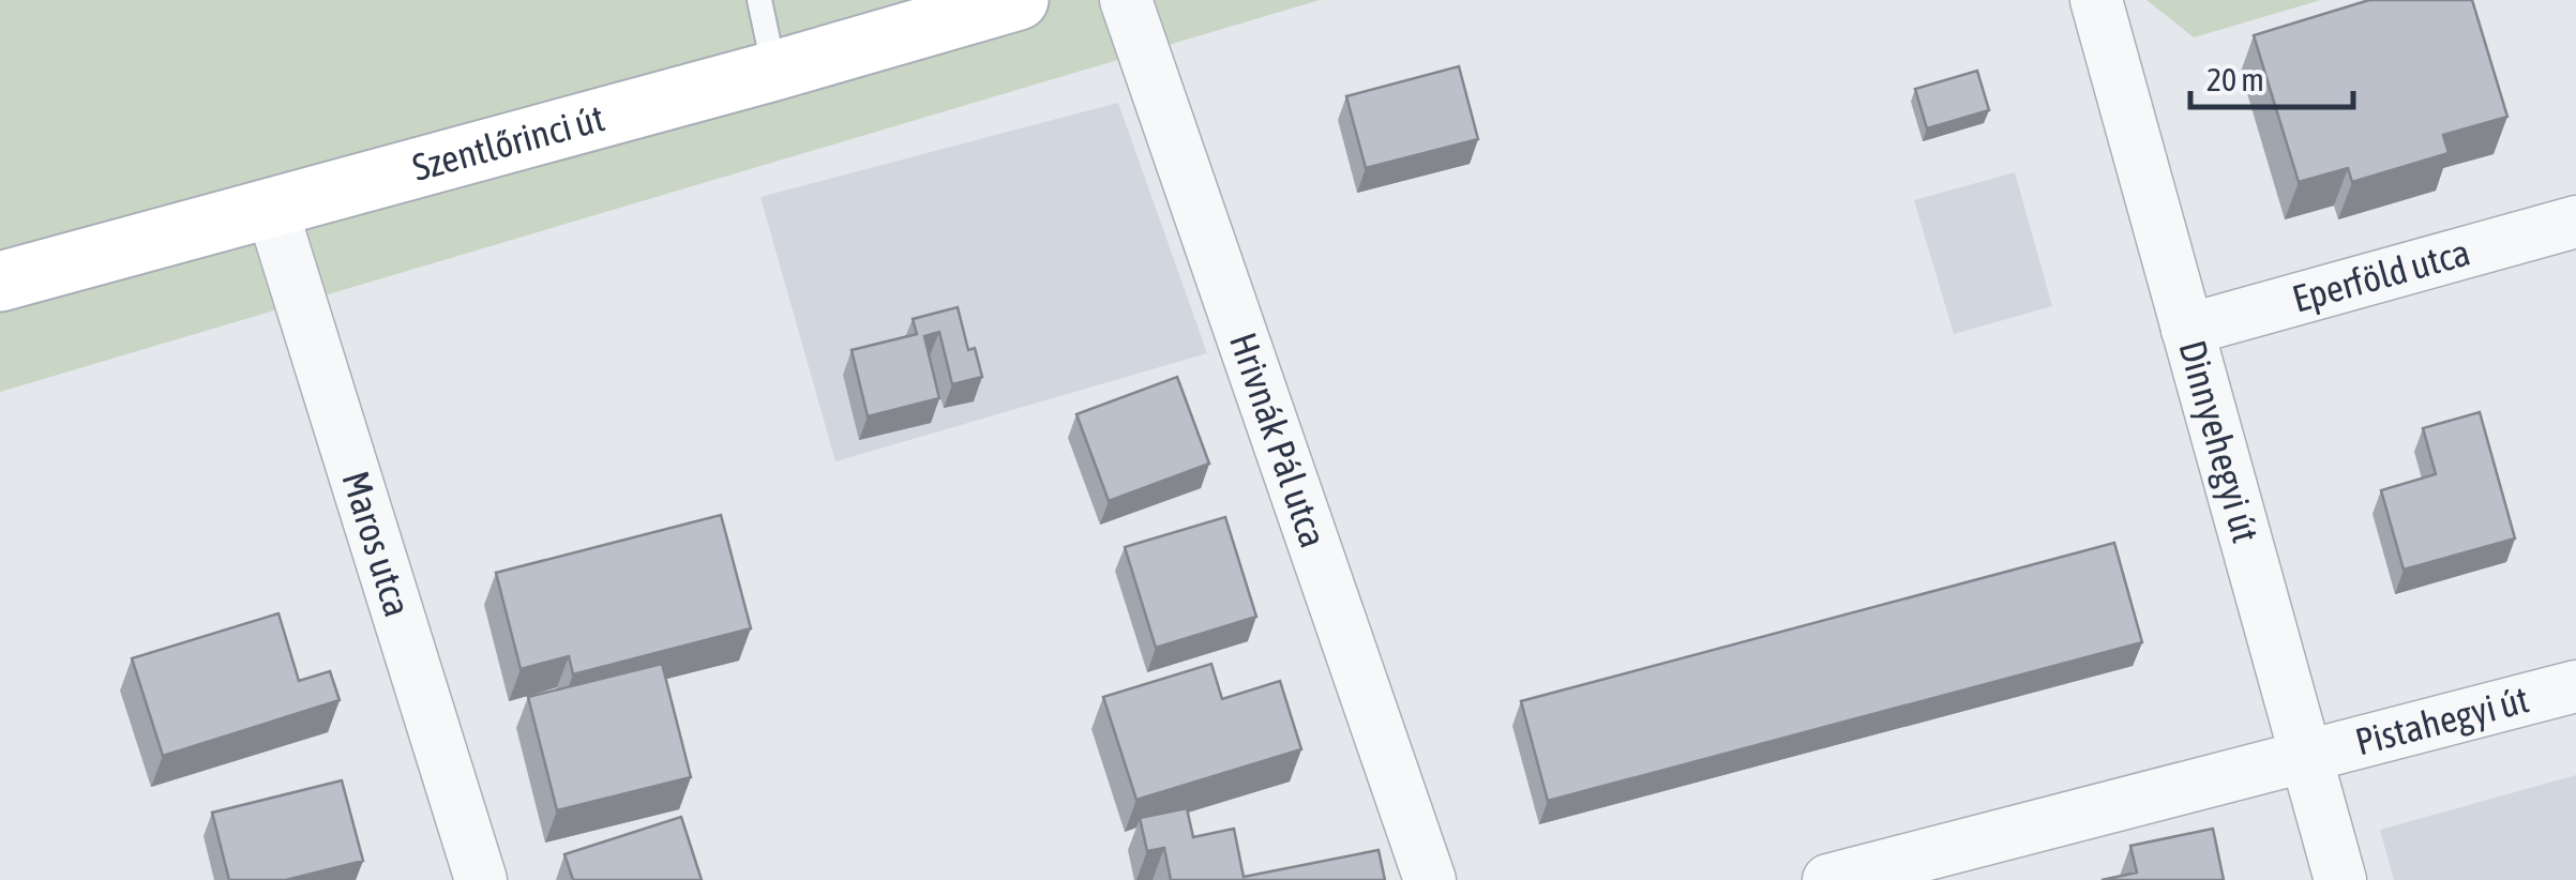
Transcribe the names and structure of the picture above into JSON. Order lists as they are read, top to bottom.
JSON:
{
  "streets": {
    "main road": ["Szentlőrinci út"],
    "street": [
      "Eperföld utca",
      "Hrivnák Pál utca",
      "Dinnyehegyi út",
      "Maros utca",
      "Pistahegyi út"
    ]
  },
  "crossings": [
    ["Szentlőrinci út", "Maros utca"],
    ["Eperföld utca", "Dinnyehegyi út"],
    ["Dinnyehegyi út", "Pistahegyi út"]
  ],
  "scale_bar": "20 m"
}
